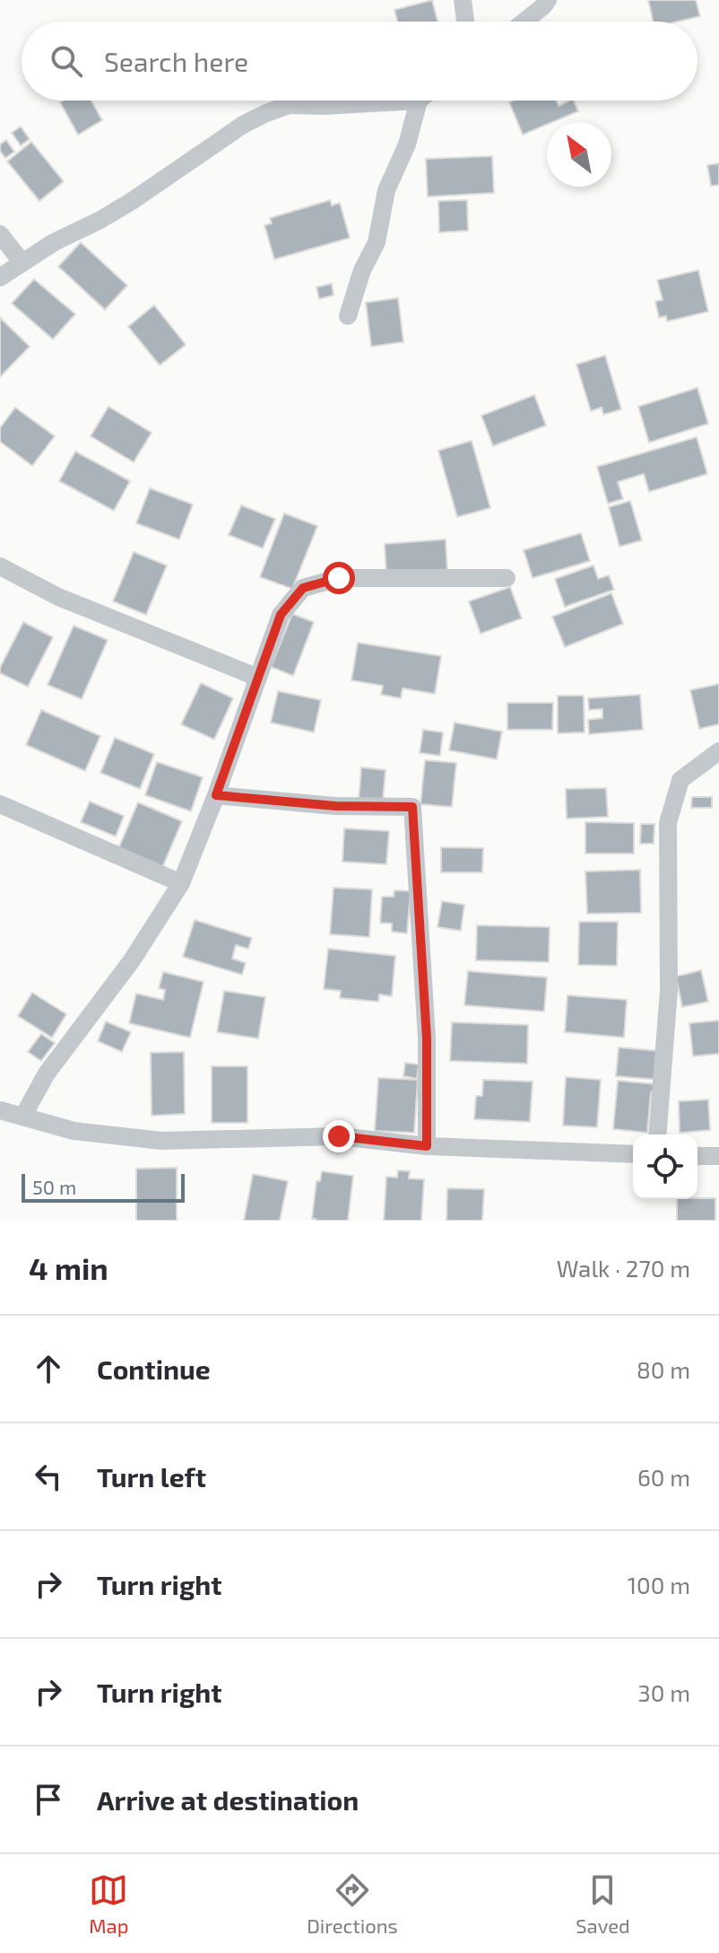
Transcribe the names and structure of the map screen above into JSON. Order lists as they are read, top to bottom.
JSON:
{
  "scale_bar": "50 m",
  "north": "top left",
  "page": {
    "search": "Search here",
    "scale": "50 m",
    "heading": ["4 min", "Walk · 270 m"],
    "list": [
      ["Continue", "80 m"],
      ["Turn left", "60 m"],
      ["Turn right", "100 m"],
      ["Turn right", "30 m"],
      "Arrive at destination"
    ],
    "nav": ["Map", "Directions", "Saved"]
  }
}
